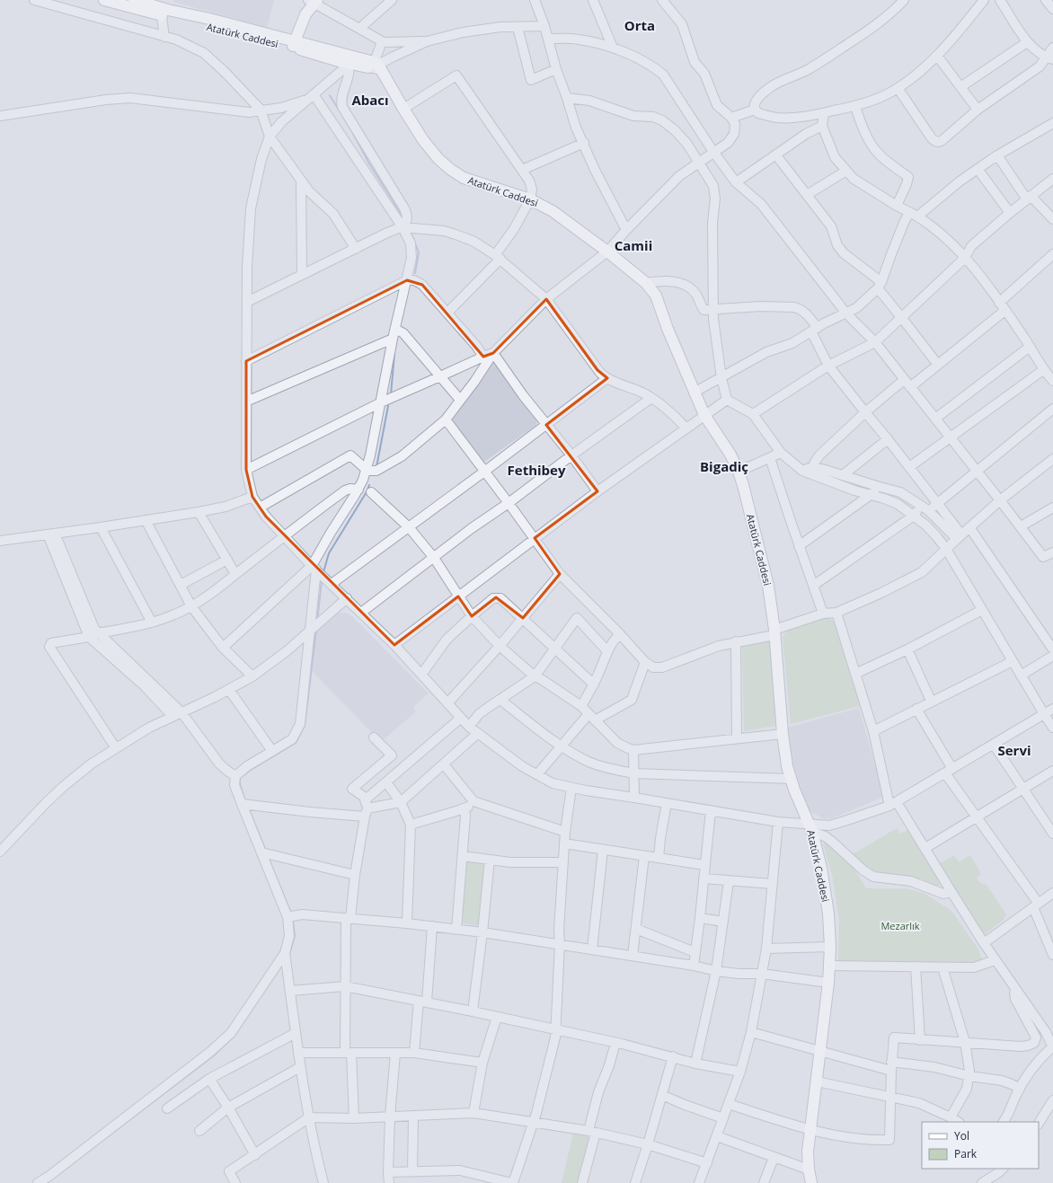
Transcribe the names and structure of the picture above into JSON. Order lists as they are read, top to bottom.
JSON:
{
  "streets": {
    "main road": ["Atatürk Caddesi"]
  },
  "districts": [
    "Orta",
    "Abacı",
    "Camii",
    "Bigadiç",
    "Fethibey",
    "Servi"
  ],
  "parks": ["Mezarlık"],
  "legend": ["Yol", "Park"]
}
